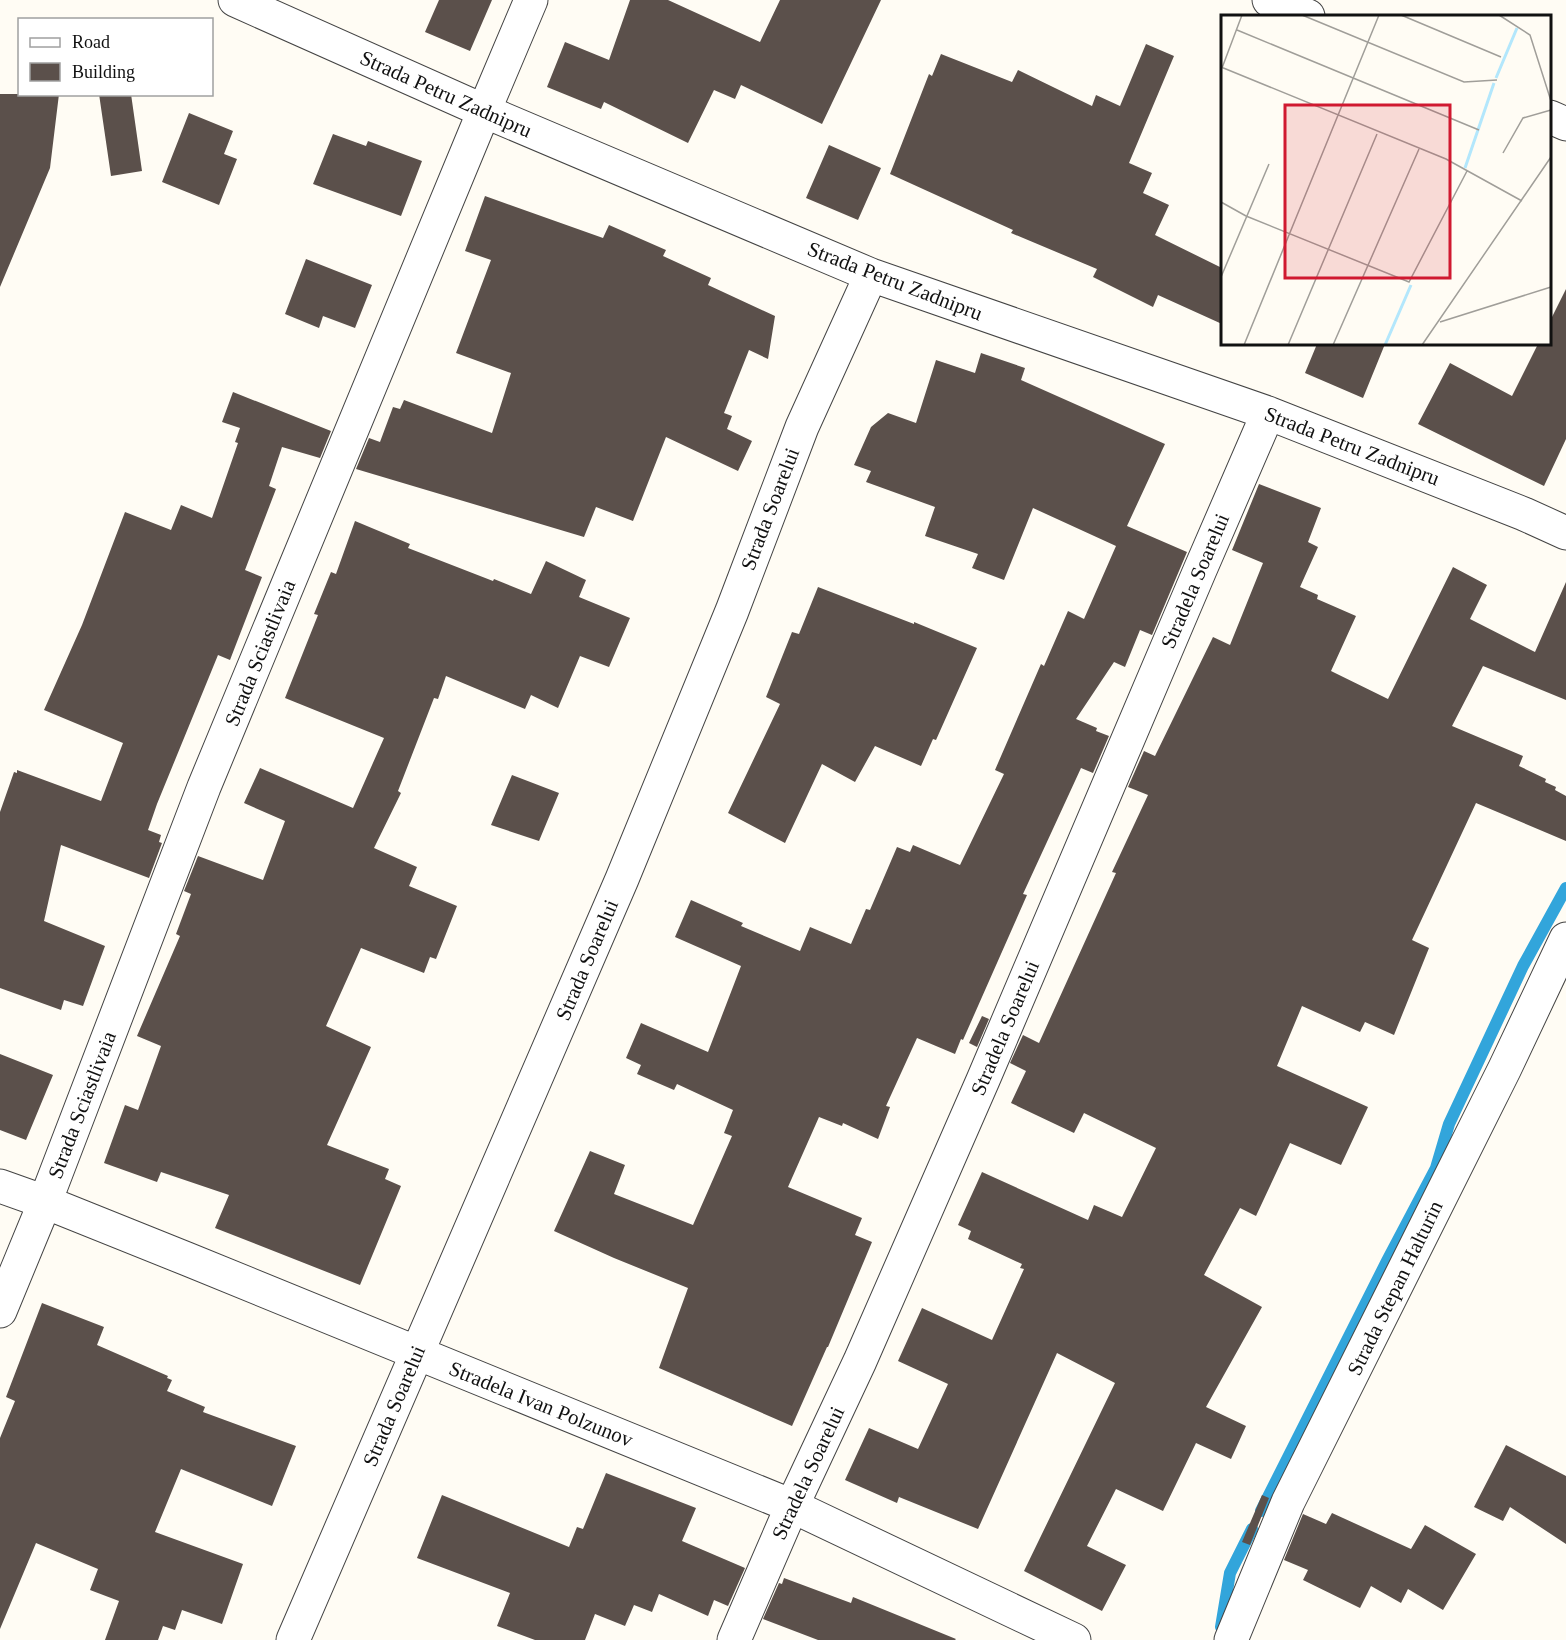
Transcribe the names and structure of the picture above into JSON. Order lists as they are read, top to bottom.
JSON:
{
  "streets": {
    "street": [
      "Strada Petru Zadnipru",
      "Strada Soarelui",
      "Stradela Soarelui",
      "Strada Sciastlivaia",
      "Strada Stepan Halturin",
      "Stradela Ivan Polzunov"
    ]
  },
  "crossings": [
    ["Strada Petru Zadnipru", "Strada Soarelui"],
    ["Strada Petru Zadnipru", "Stradela Soarelui"],
    ["Strada Petru Zadnipru", "Strada Sciastlivaia"],
    ["Strada Soarelui", "Stradela Ivan Polzunov"],
    ["Stradela Soarelui", "Stradela Ivan Polzunov"],
    ["Strada Sciastlivaia", "Stradela Ivan Polzunov"]
  ],
  "legend": ["Road", "Building"]
}
